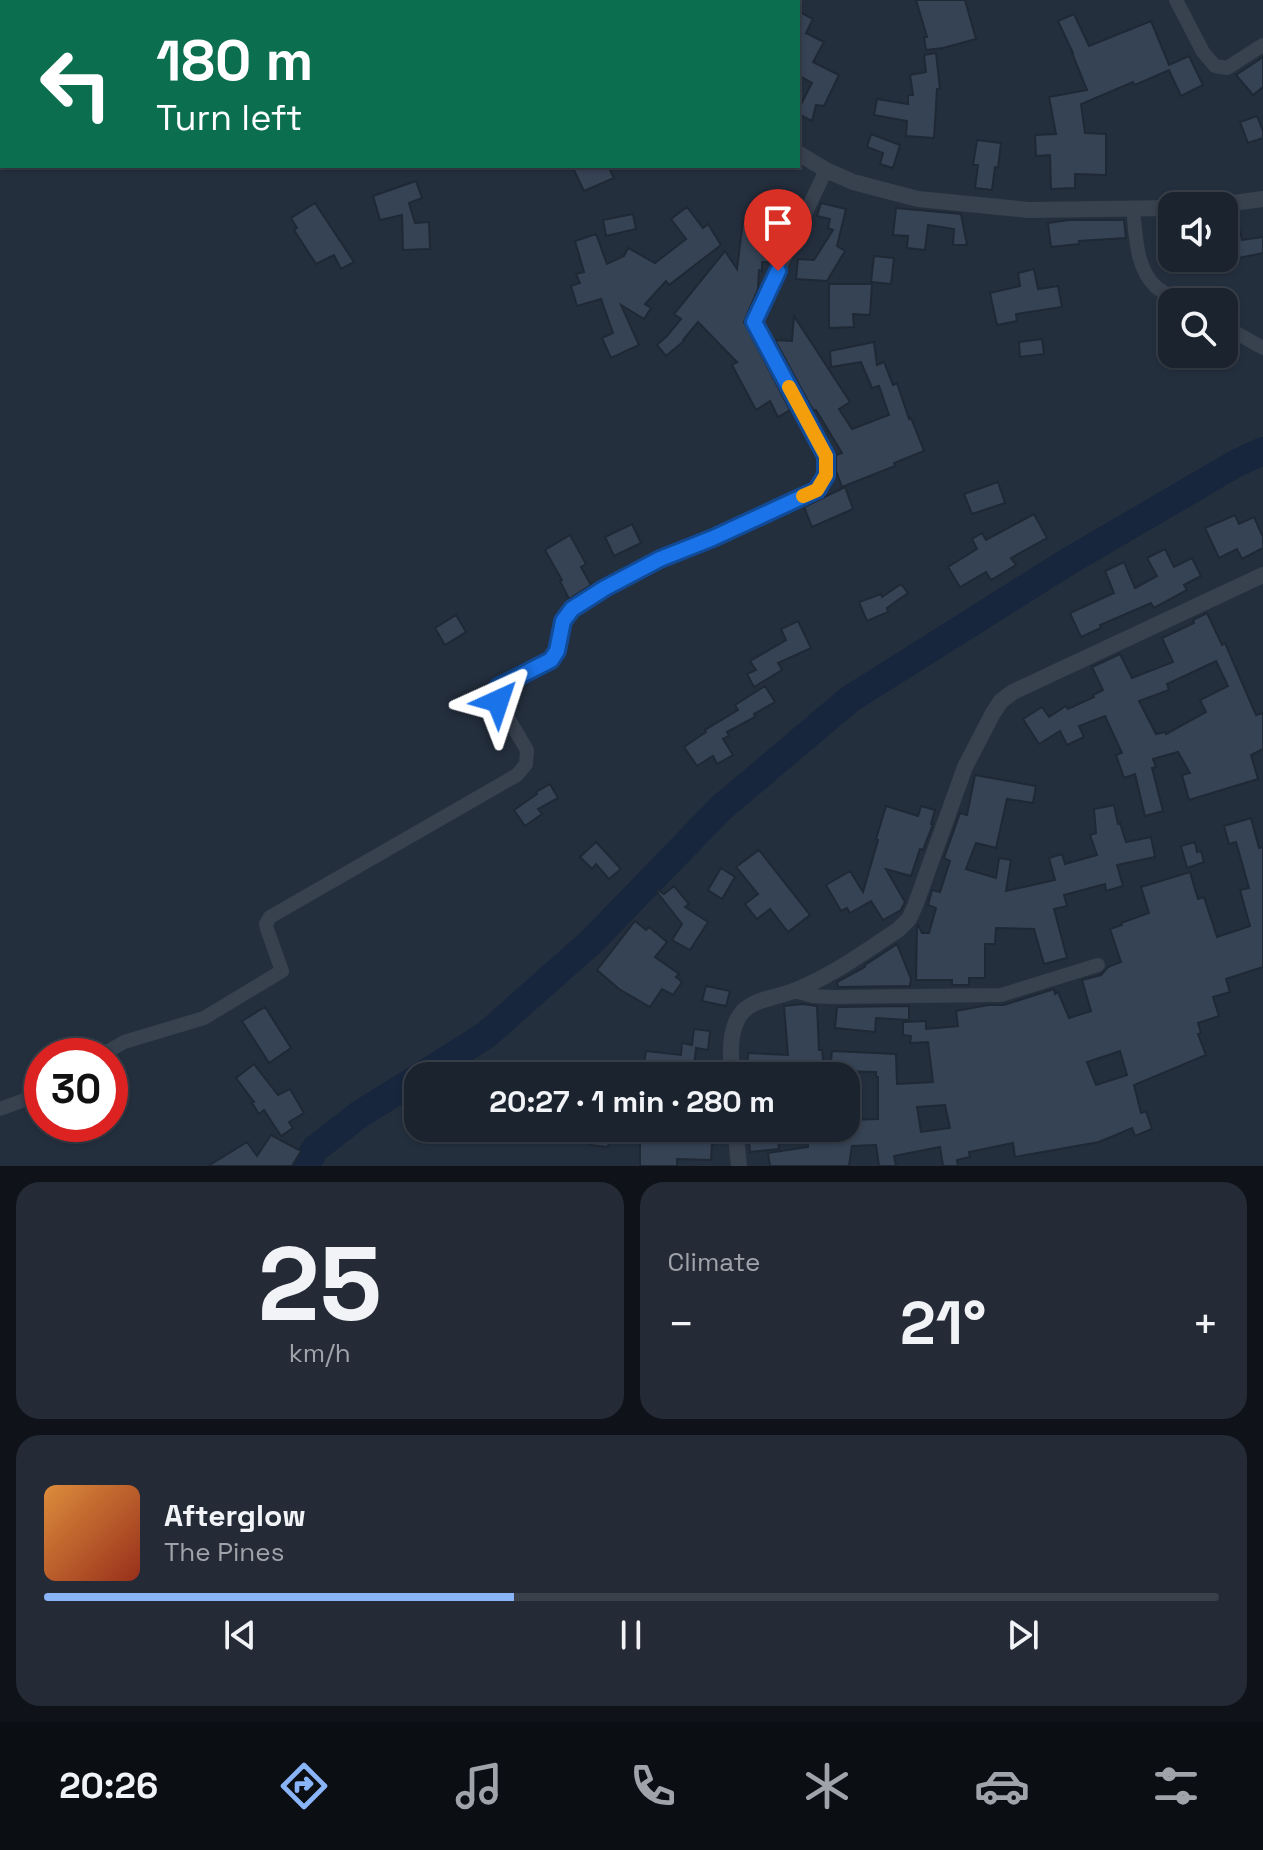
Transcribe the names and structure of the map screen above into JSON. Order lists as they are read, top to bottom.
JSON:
{
  "page": {
    "turn": ["180 m", "Turn left"],
    "limit": "30",
    "trip": "20:27 · 1 min · 280 m",
    "tile": [
      ["25", "km/h"],
      "Climate"
    ],
    "heat": ["−", "21°", "+"],
    "song": ["Afterglow", "The Pines"],
    "tabs": "20:26"
  }
}
